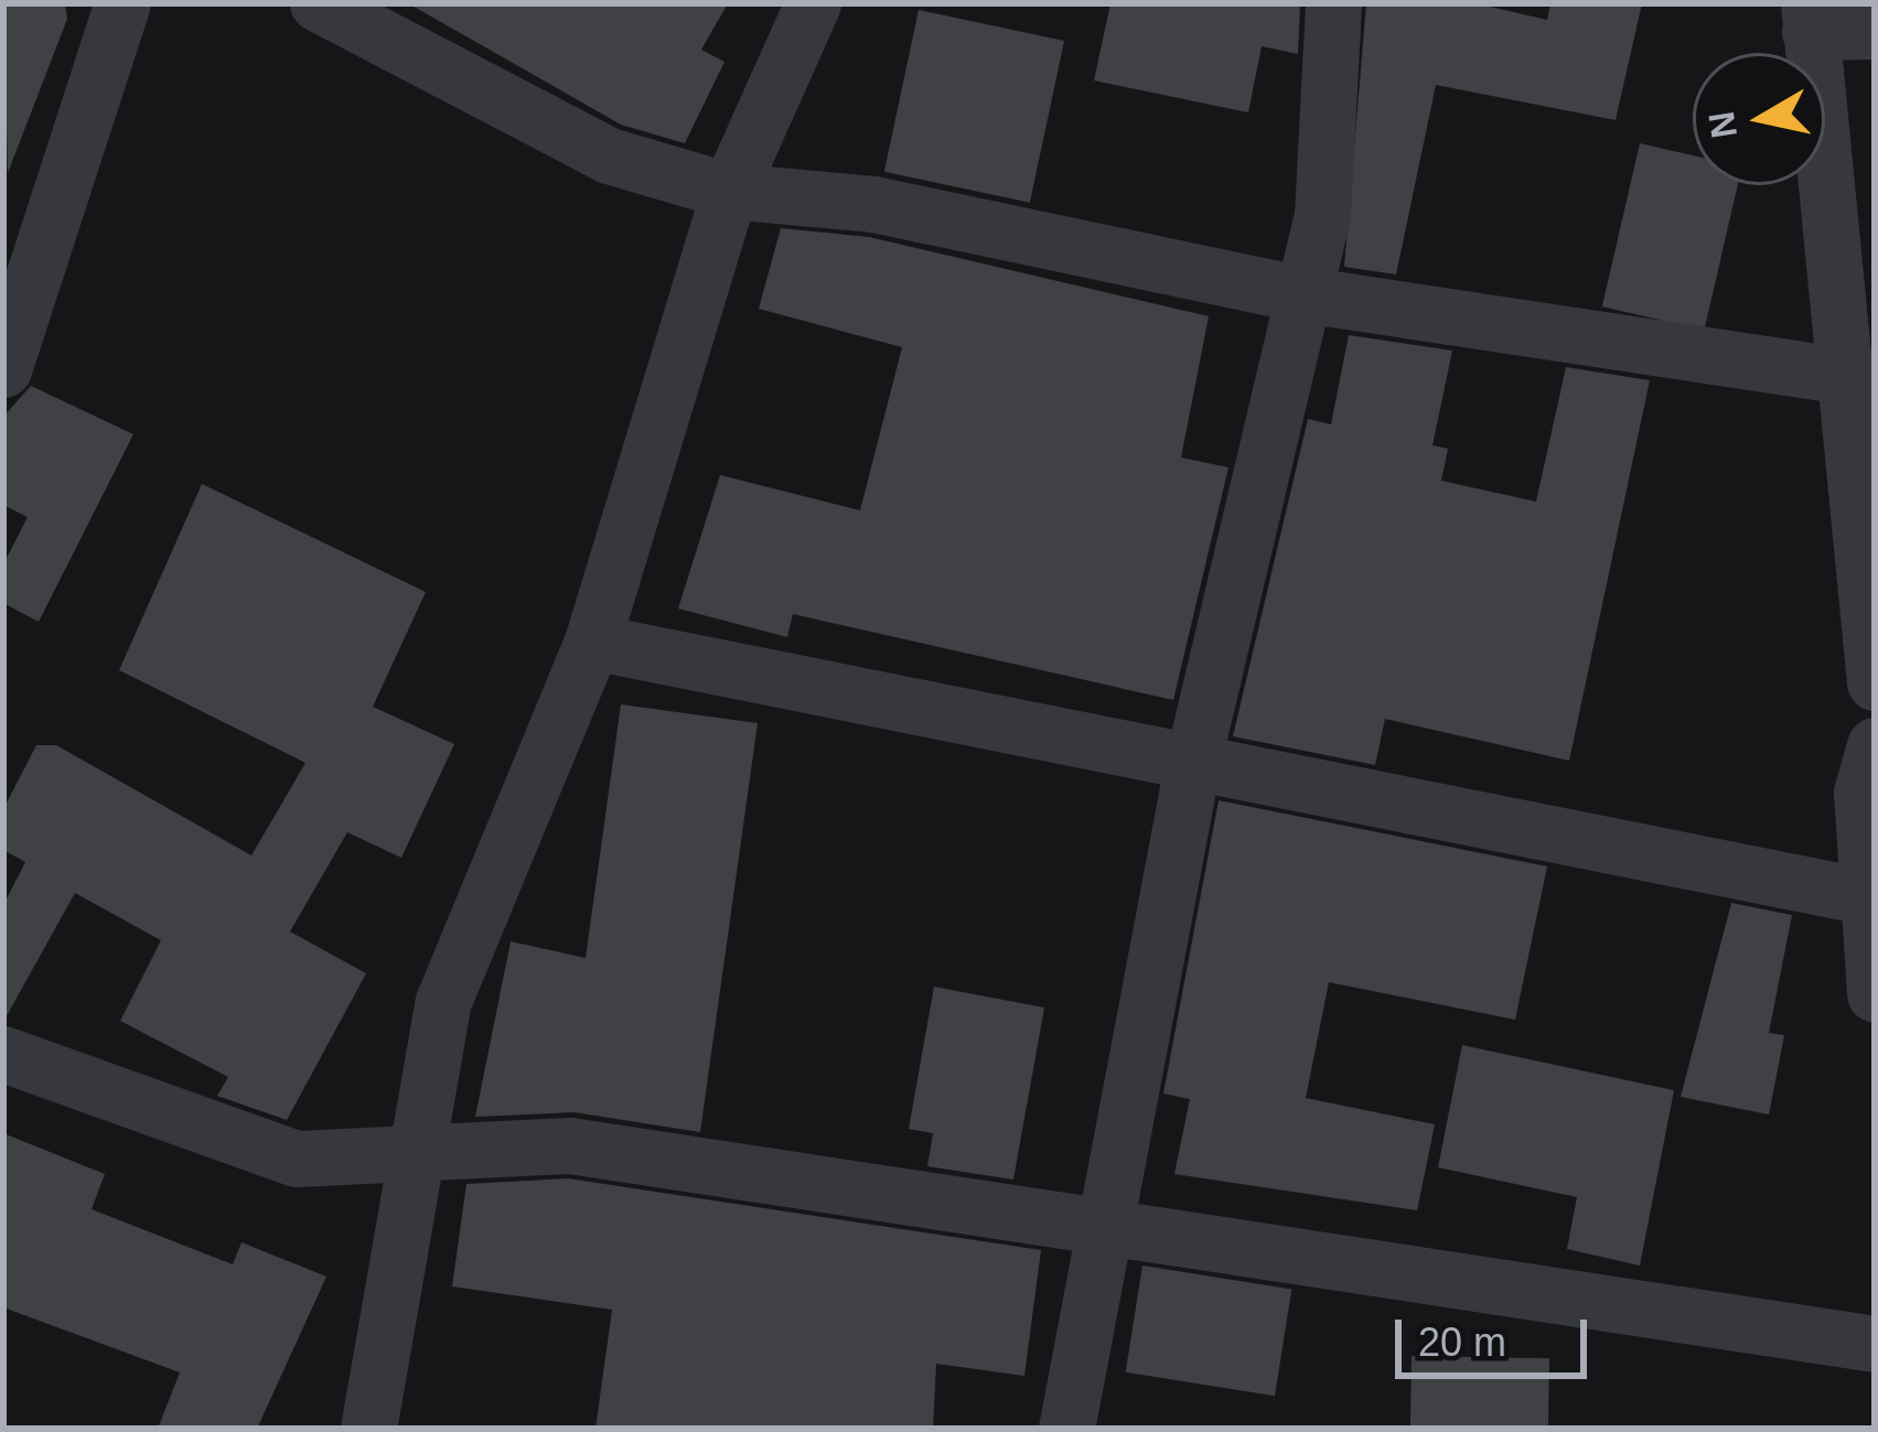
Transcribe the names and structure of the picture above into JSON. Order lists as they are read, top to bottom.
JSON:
{
  "scale_bar": "20 m",
  "north": "left"
}
